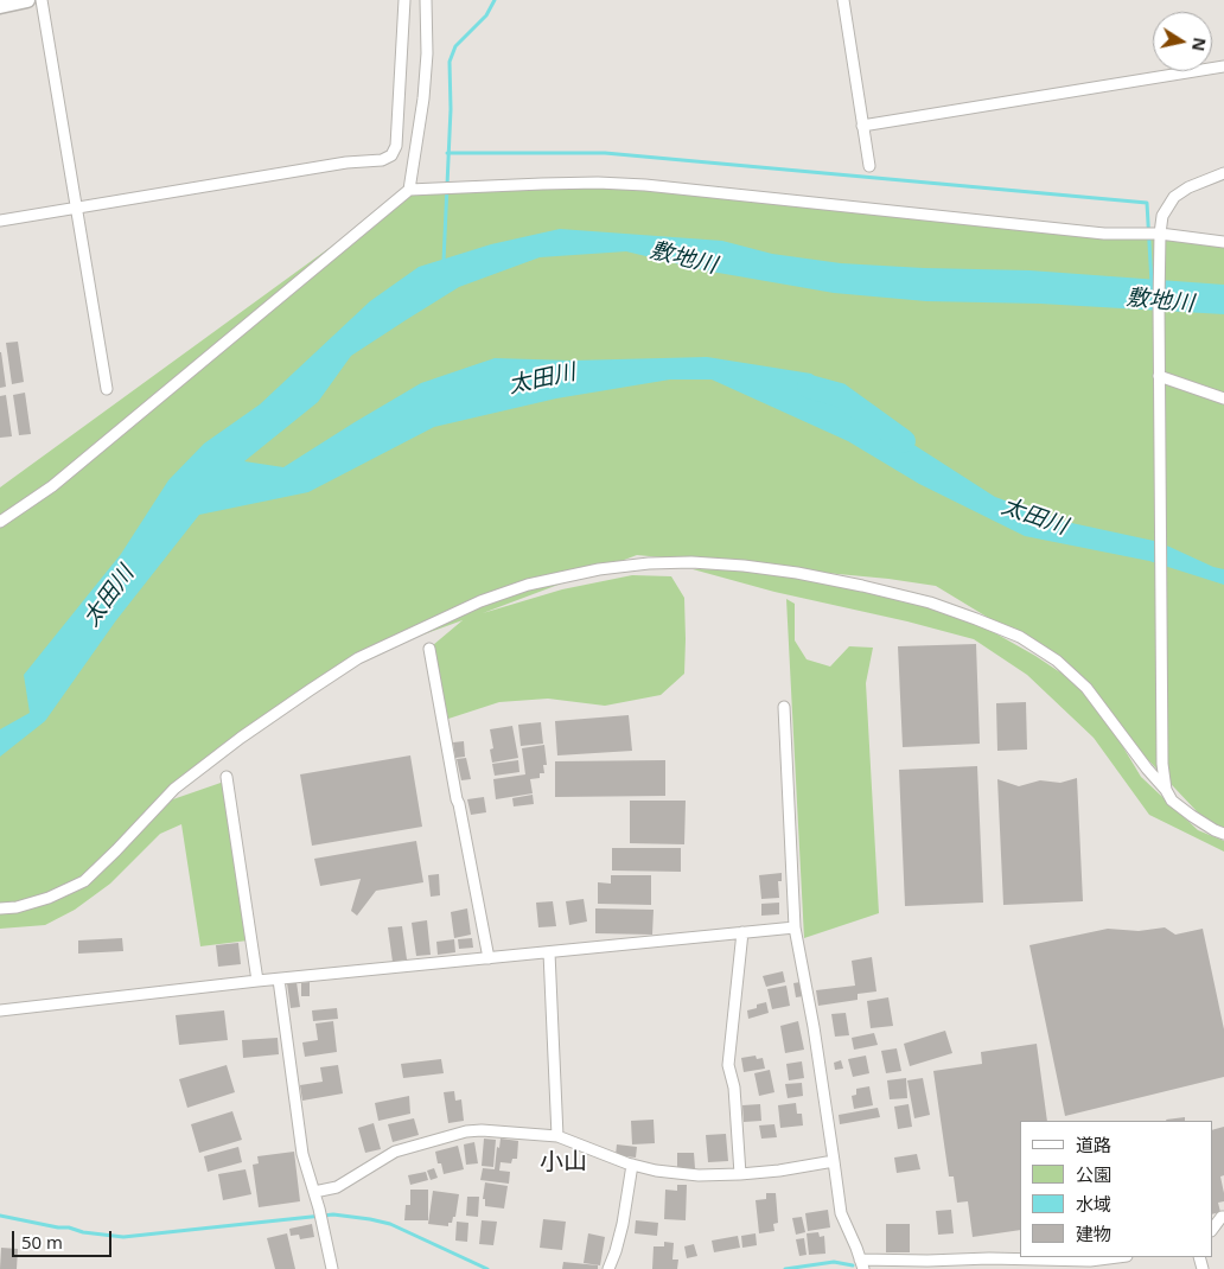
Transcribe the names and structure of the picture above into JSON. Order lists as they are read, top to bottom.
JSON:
{
  "districts": ["小山"],
  "water": ["敷地川", "太田川"],
  "legend": [
    "道路",
    "公園",
    "水域",
    "建物"
  ],
  "scale_bar": "50 m",
  "north": "right"
}
